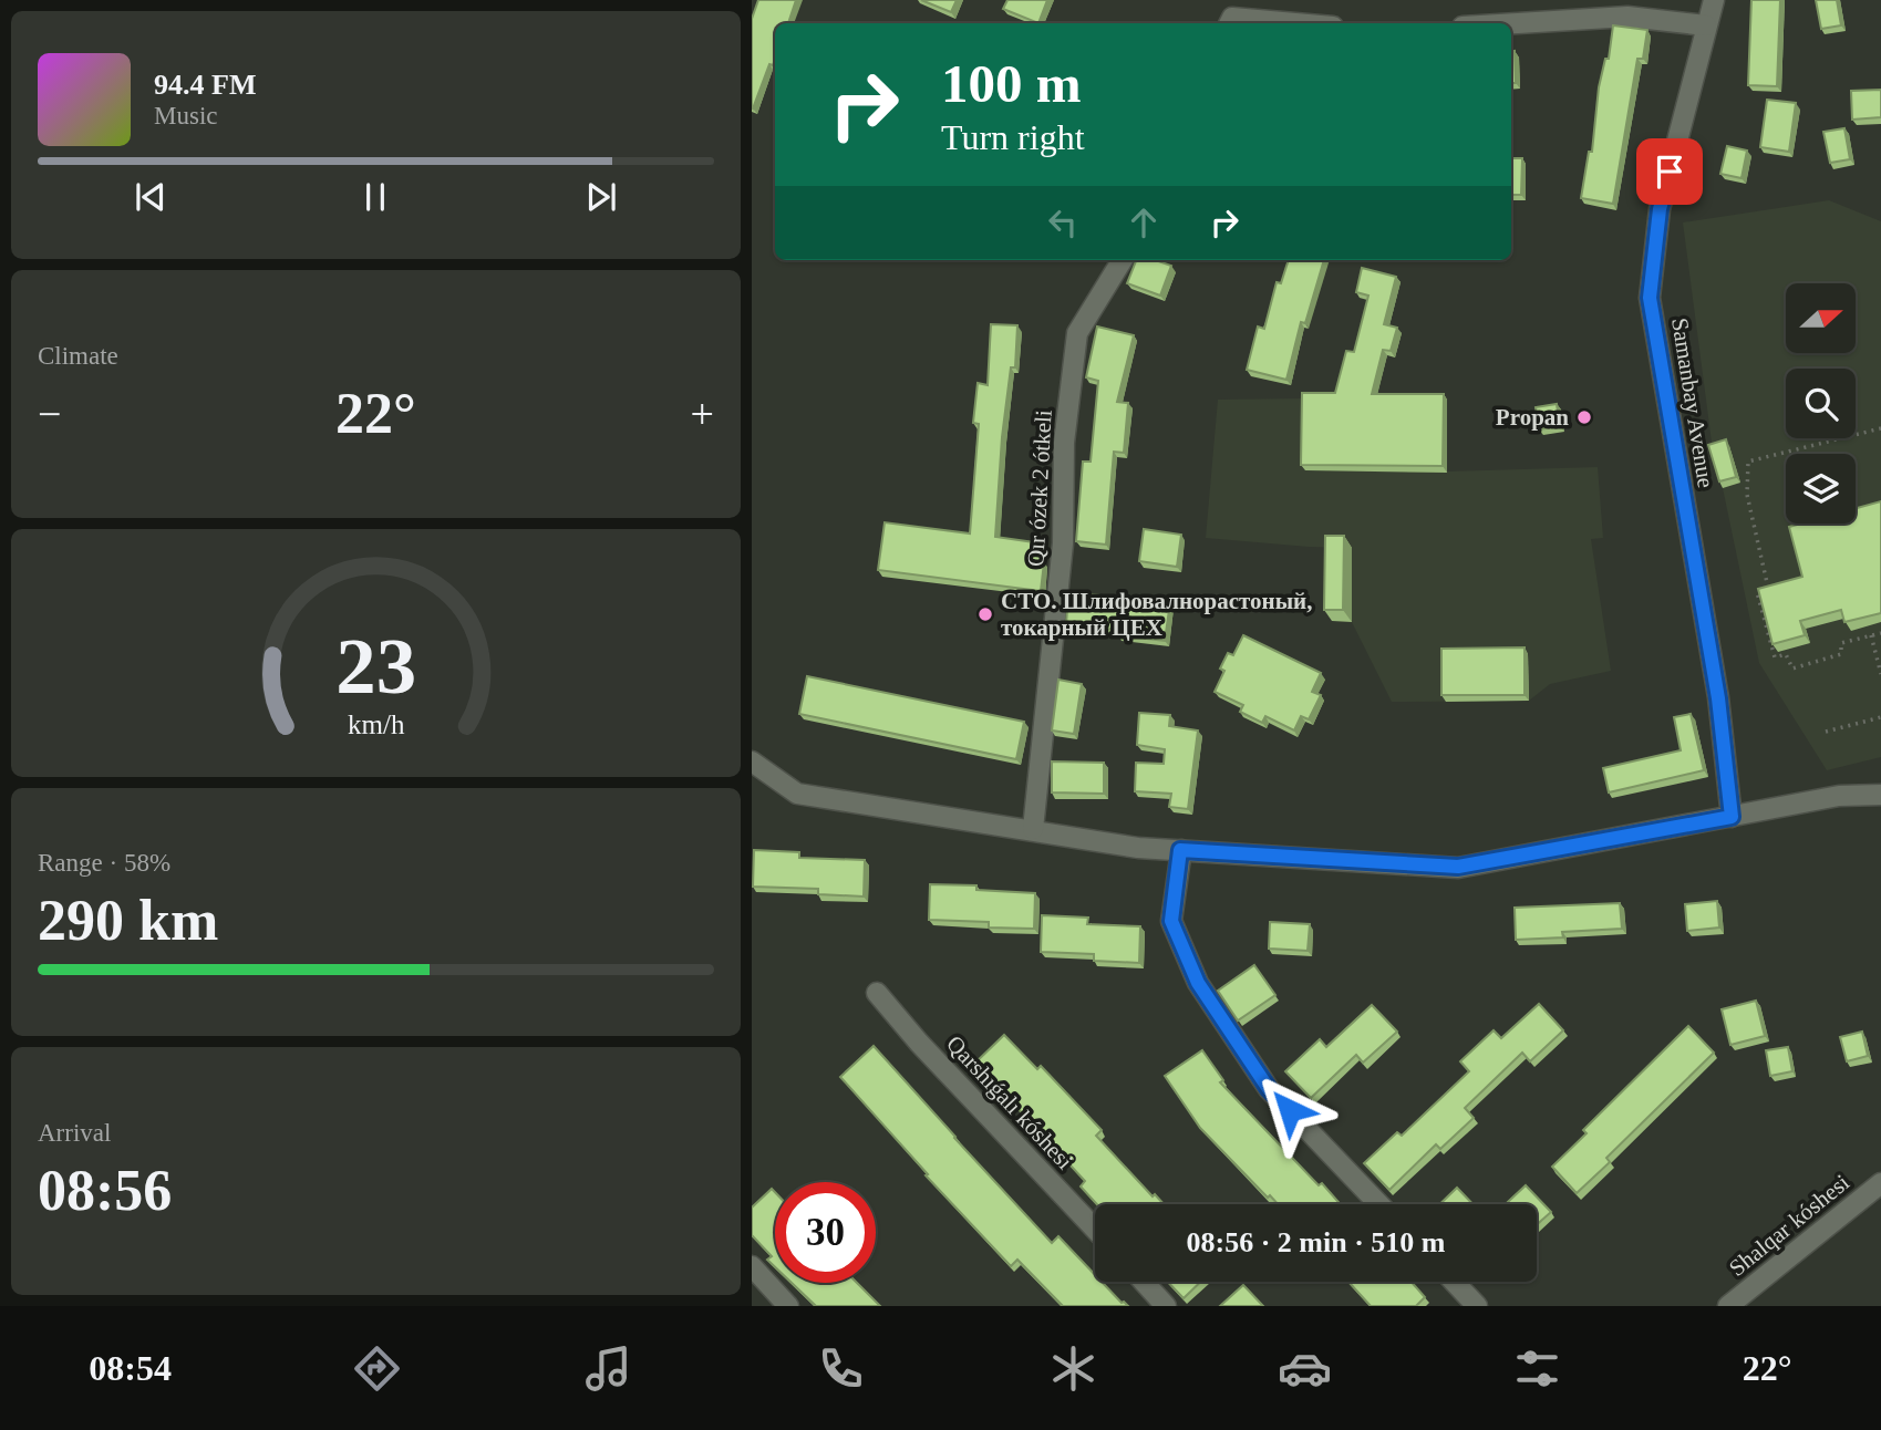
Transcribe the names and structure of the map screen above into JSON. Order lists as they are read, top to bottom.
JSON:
{
  "streets": {
    "street": [
      "Samanbay Avenue",
      "Qır ózek 2 ótkeli",
      "Qarshıǵalı kóshesi",
      "Shalqar kóshesi"
    ]
  },
  "places": ["Propan", "СТО. Шлифовалнорастоный, токарный ЦЕХ"],
  "north": "right",
  "page": {
    "turn": ["100 m", "Turn right"],
    "song": ["94.4 FM", "Music"],
    "tile": [
      "Climate",
      ["Range · 58%", "290 km"],
      ["Arrival", "08:56"]
    ],
    "heat": ["−", "22°", "+"],
    "limit": "30",
    "trip": "08:56 · 2 min · 510 m",
    "tabs": ["08:54", "22°"],
    "gauge": ["23", "km/h"]
  }
}
